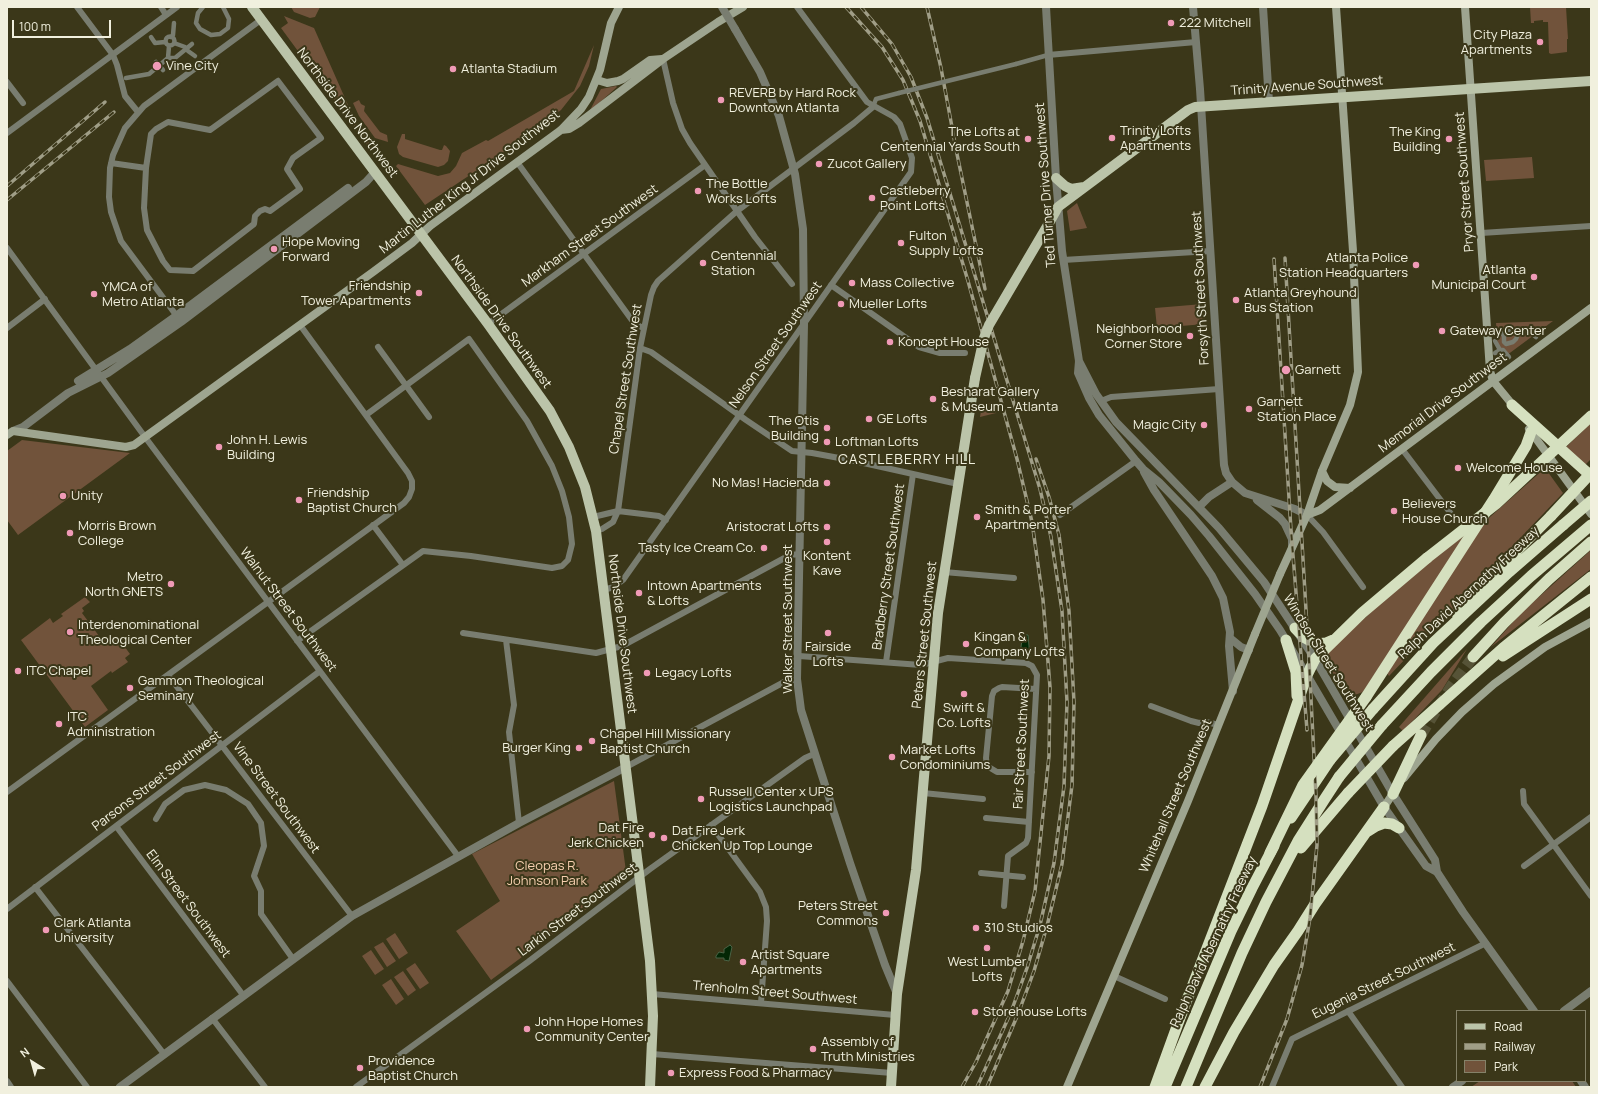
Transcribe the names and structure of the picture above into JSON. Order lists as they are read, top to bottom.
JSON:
{
  "streets": {
    "highway": ["Ralph David Abernathy Freeway"],
    "main road": [
      "Trinity Avenue Southwest",
      "Northside Drive Northwest",
      "Martin Luther King Jr Drive Southwest",
      "Pryor Street Southwest",
      "Northside Drive Southwest",
      "Memorial Drive Southwest",
      "Peters Street Southwest",
      "Whitehall Street Southwest"
    ],
    "street": [
      "Ted Turner Drive Southwest",
      "Markham Street Southwest",
      "Forsyth Street Southwest",
      "Nelson Street Southwest",
      "Chapel Street Southwest",
      "Bradberry Street Southwest",
      "Walnut Street Southwest",
      "Walker Street Southwest",
      "Windsor Street Southwest",
      "Fair Street Southwest",
      "Parsons Street Southwest",
      "Vine Street Southwest",
      "Elm Street Southwest",
      "Larkin Street Southwest",
      "Eugenia Street Southwest",
      "Trenholm Street Southwest"
    ]
  },
  "crossings": [
    ["Trinity Avenue Southwest", "Pryor Street Southwest"],
    ["Trinity Avenue Southwest", "Ted Turner Drive Southwest"],
    ["Trinity Avenue Southwest", "Forsyth Street Southwest"],
    ["Trinity Avenue Southwest", "Peters Street Southwest"],
    ["Trinity Avenue Southwest", "Whitehall Street Southwest"],
    ["Northside Drive Northwest", "Martin Luther King Jr Drive Southwest"],
    ["Northside Drive Northwest", "Northside Drive Southwest"],
    ["Martin Luther King Jr Drive Southwest", "Northside Drive Southwest"],
    ["Martin Luther King Jr Drive Southwest", "Walnut Street Southwest"],
    ["Pryor Street Southwest", "Memorial Drive Southwest"],
    ["Ted Turner Drive Southwest", "Peters Street Southwest"],
    ["Ted Turner Drive Southwest", "Windsor Street Southwest"],
    ["Ted Turner Drive Southwest", "Whitehall Street Southwest"],
    ["Markham Street Southwest", "Northside Drive Southwest"],
    ["Forsyth Street Southwest", "Memorial Drive Southwest"],
    ["Forsyth Street Southwest", "Whitehall Street Southwest"],
    ["Northside Drive Southwest", "Nelson Street Southwest"],
    ["Northside Drive Southwest", "Chapel Street Southwest"],
    ["Northside Drive Southwest", "Larkin Street Southwest"],
    ["Northside Drive Southwest", "Trenholm Street Southwest"],
    ["Nelson Street Southwest", "Chapel Street Southwest"],
    ["Nelson Street Southwest", "Walker Street Southwest"],
    ["Chapel Street Southwest", "Walker Street Southwest"],
    ["Memorial Drive Southwest", "Whitehall Street Southwest"],
    ["Bradberry Street Southwest", "Fair Street Southwest"],
    ["Walnut Street Southwest", "Parsons Street Southwest"],
    ["Walker Street Southwest", "Peters Street Southwest"],
    ["Walker Street Southwest", "Fair Street Southwest"],
    ["Walker Street Southwest", "Larkin Street Southwest"],
    ["Peters Street Southwest", "Fair Street Southwest"],
    ["Peters Street Southwest", "Trenholm Street Southwest"],
    ["Windsor Street Southwest", "Eugenia Street Southwest"],
    ["Parsons Street Southwest", "Vine Street Southwest"],
    ["Parsons Street Southwest", "Elm Street Southwest"]
  ],
  "districts": ["CASTLEBERRY HILL"],
  "parks": ["Cleopas R. Johnson Park"],
  "places": [
    "222 Mitchell",
    "City Plaza Apartments",
    "Vine City",
    "Atlanta Stadium",
    "REVERB by Hard Rock Downtown Atlanta",
    "Trinity Lofts Apartments",
    "The Lofts at Centennial Yards South",
    "The King Building",
    "Zucot Gallery",
    "The Bottle Works Lofts",
    "Castleberry Point Lofts",
    "Fulton Supply Lofts",
    "Hope Moving Forward",
    "Centennial Station",
    "Atlanta Police Station Headquarters",
    "Atlanta Municipal Court",
    "Mass Collective",
    "Friendship Tower Apartments",
    "YMCA of Metro Atlanta",
    "Atlanta Greyhound Bus Station",
    "Mueller Lofts",
    "Gateway Center",
    "Neighborhood Corner Store",
    "Koncept House",
    "Garnett",
    "Besharat Gallery & Museum - Atlanta",
    "Garnett Station Place",
    "GE Lofts",
    "Magic City",
    "The Otis Building",
    "Loftman Lofts",
    "John H. Lewis Building",
    "Welcome House",
    "No Mas! Hacienda",
    "Unity",
    "Friendship Baptist Church",
    "Believers House Church",
    "Smith & Porter Apartments",
    "Aristocrat Lofts",
    "Morris Brown College",
    "Kontent Kave",
    "Tasty Ice Cream Co.",
    "Metro North GNETS",
    "Intown Apartments & Lofts",
    "Interdenominational Theological Center",
    "Fairside Lofts",
    "Kingan & Company Lofts",
    "ITC Chapel",
    "Legacy Lofts",
    "Gammon Theological Seminary",
    "Swift & Co. Lofts",
    "ITC Administration",
    "Chapel Hill Missionary Baptist Church",
    "Burger King",
    "Market Lofts Condominiums",
    "Russell Center x UPS Logistics Launchpad",
    "Dat Fire Jerk Chicken",
    "Dat Fire Jerk Chicken Up Top Lounge",
    "Peters Street Commons",
    "310 Studios",
    "Clark Atlanta University",
    "West Lumber Lofts",
    "Artist Square Apartments",
    "Storehouse Lofts",
    "John Hope Homes Community Center",
    "Assembly of Truth Ministries",
    "Providence Baptist Church",
    "Express Food & Pharmacy"
  ],
  "legend": ["Road", "Railway", "Park"],
  "scale_bar": "100 m",
  "north": "top left"
}
